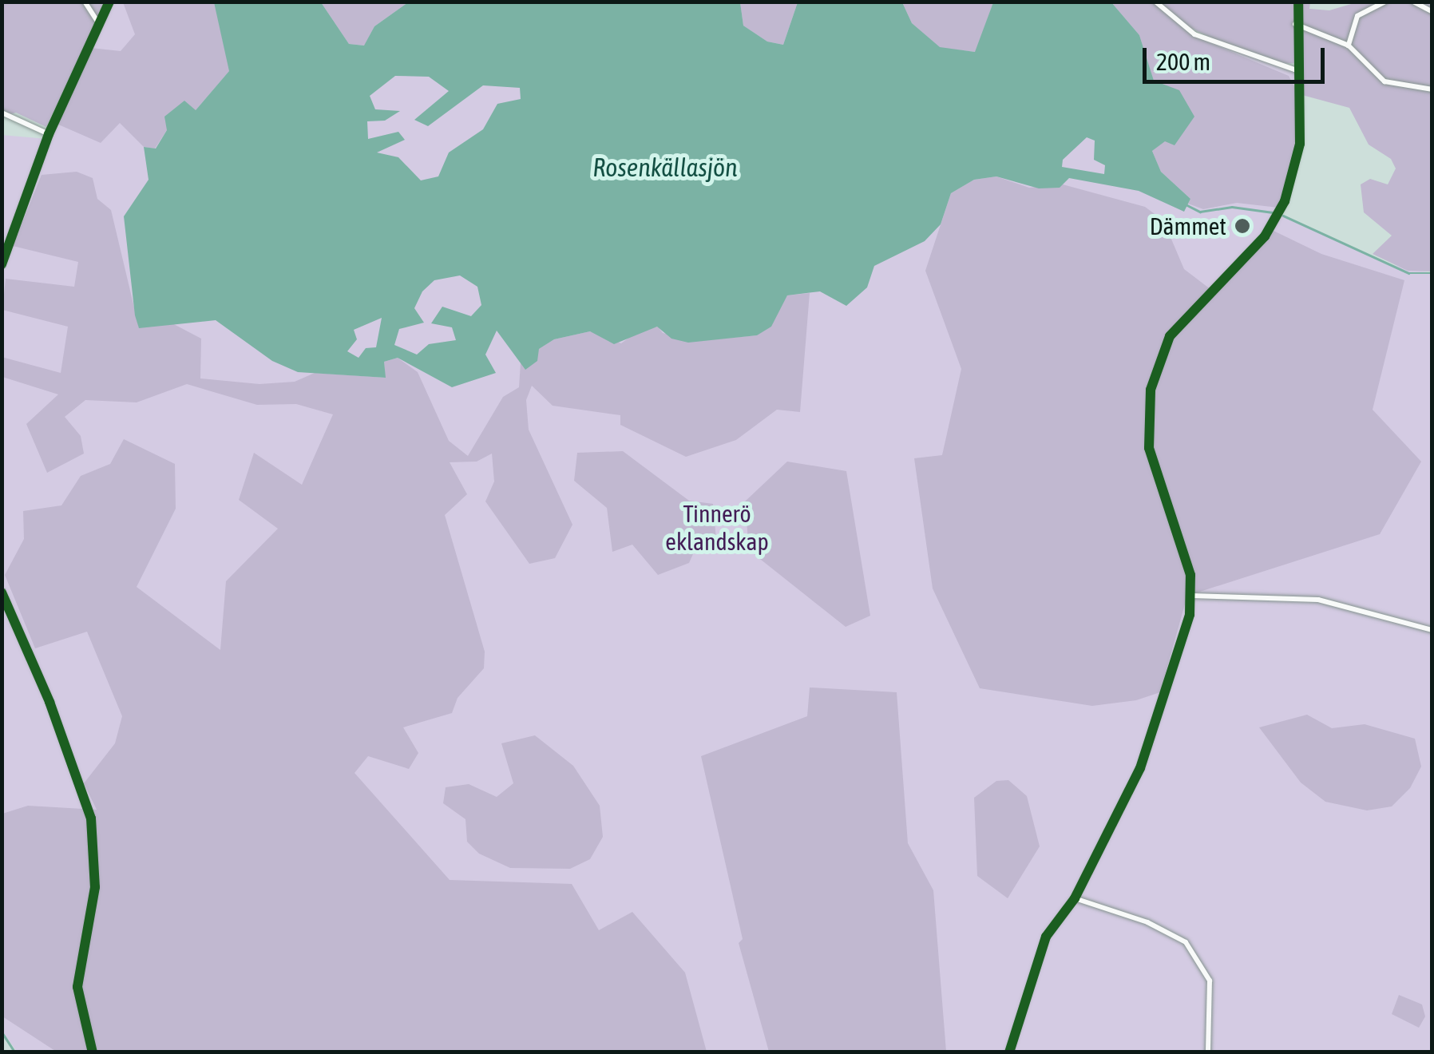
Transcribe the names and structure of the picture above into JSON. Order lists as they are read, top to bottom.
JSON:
{
  "water": ["Rosenkällasjön"],
  "parks": ["Tinnerö eklandskap"],
  "places": ["Dämmet"],
  "scale_bar": "200 m"
}
